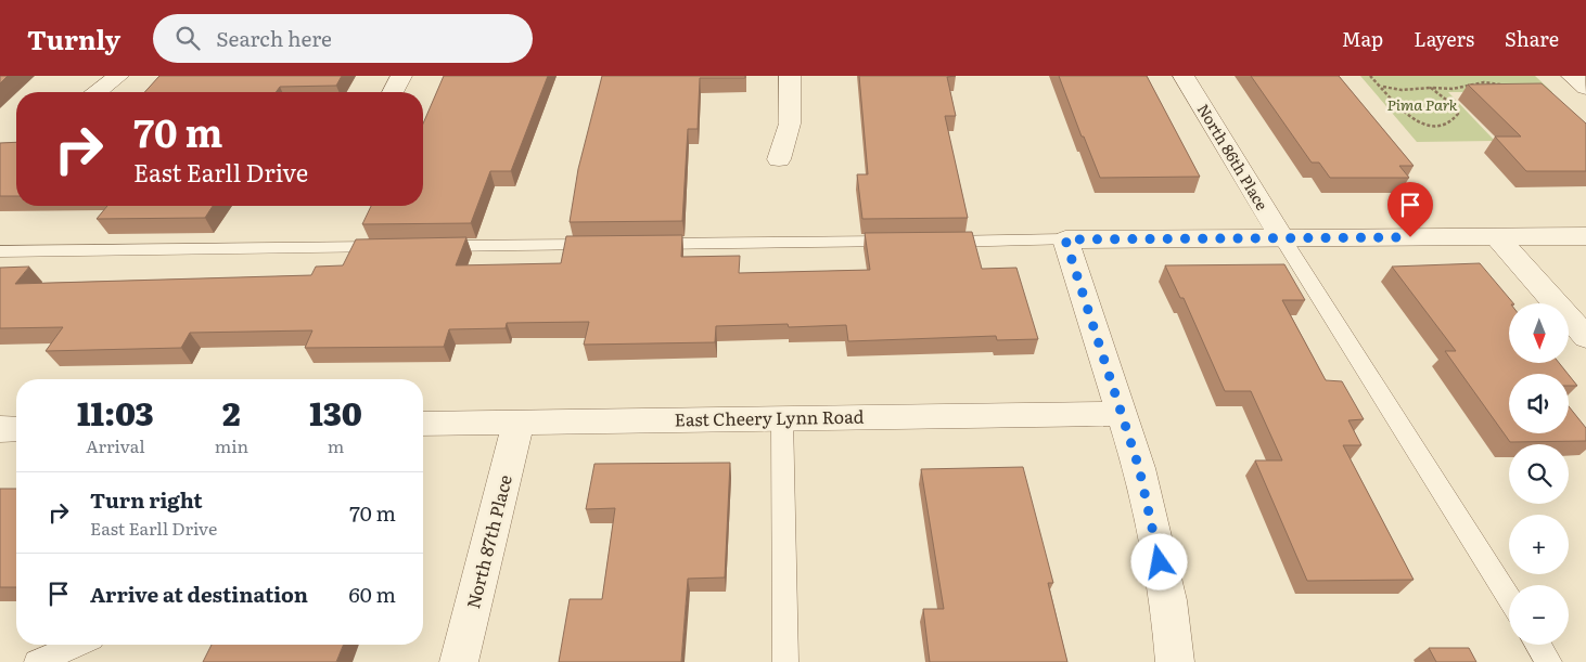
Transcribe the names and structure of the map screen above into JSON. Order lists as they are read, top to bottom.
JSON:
{
  "streets": {
    "street": ["North 86th Place", "East Cheery Lynn Road", "North 87th Place"]
  },
  "crossings": [
    ["East Cheery Lynn Road", "North 87th Place"]
  ],
  "parks": ["Pima Park"],
  "north": "bottom",
  "page": {
    "header": "Turnly",
    "search": "Search here",
    "nav": ["Map", "Layers", "Share"],
    "turn": ["70 m", "East Earll Drive"],
    "map_buttons": ["+", "−"],
    "eta": [
      "11:03",
      "Arrival",
      "2",
      "min",
      "130",
      "m"
    ],
    "list": [
      {
        "name": "Turn right",
        "note": "East Earll Drive",
        "value": "70 m"
      },
      {
        "name": "Arrive at destination",
        "value": "60 m"
      }
    ]
  }
}
